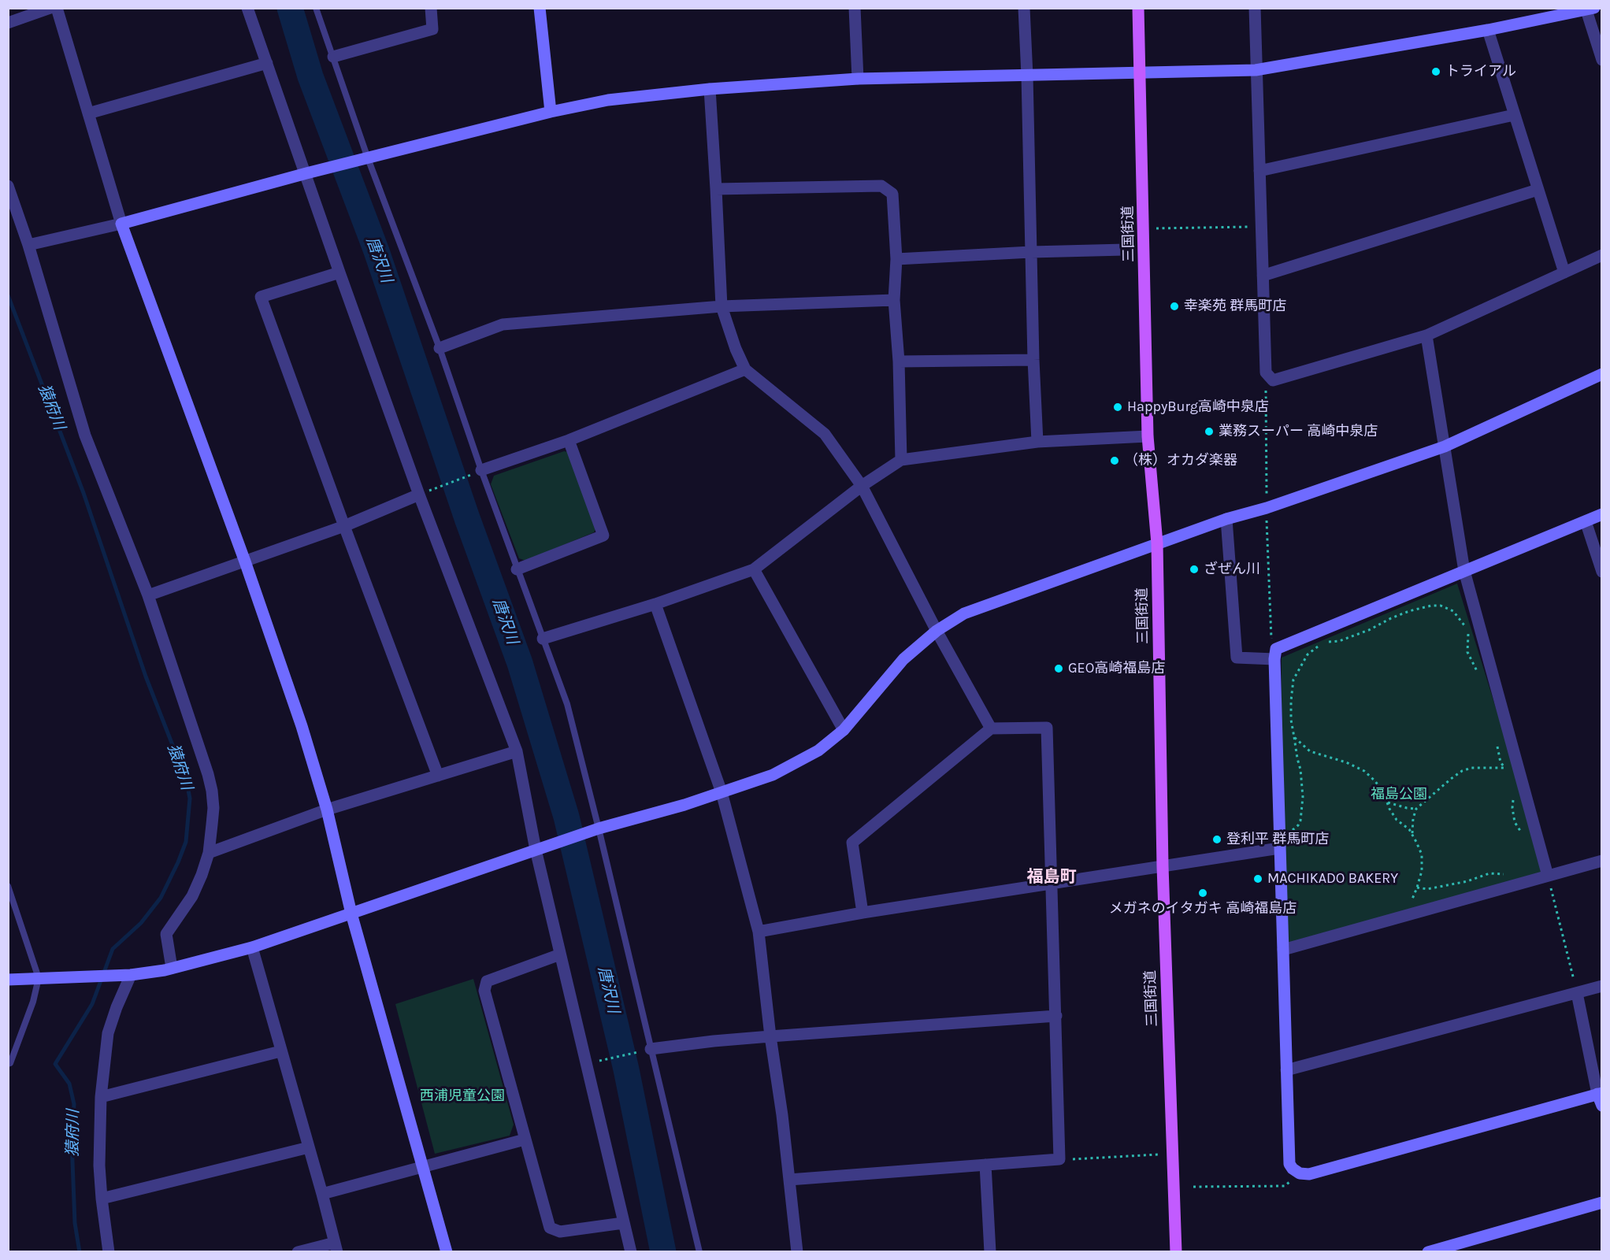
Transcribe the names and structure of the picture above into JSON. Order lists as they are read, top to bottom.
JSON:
{
  "streets": {
    "main road": ["三国街道"]
  },
  "districts": ["福島町"],
  "water": ["唐沢川", "猿府川"],
  "parks": ["福島公園", "西浦児童公園"],
  "places": [
    "トライアル",
    "幸楽苑 群馬町店",
    "HappyBurg高崎中泉店",
    "業務スーパー 高崎中泉店",
    "（株）オカダ楽器",
    "ざぜん川",
    "GEO高崎福島店",
    "登利平 群馬町店",
    "MACHIKADO BAKERY",
    "メガネのイタガキ 高崎福島店"
  ]
}
